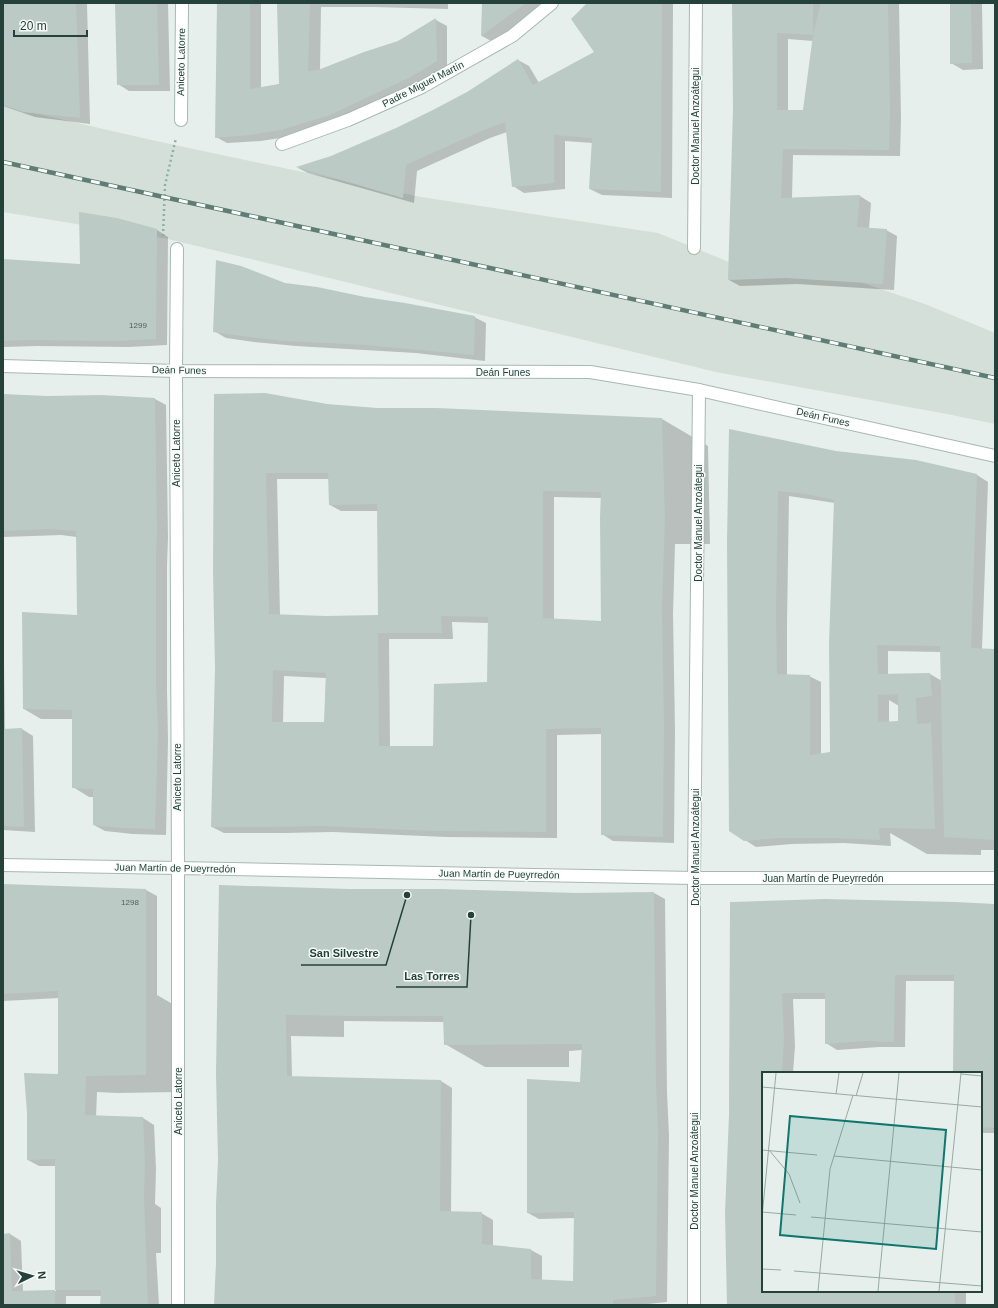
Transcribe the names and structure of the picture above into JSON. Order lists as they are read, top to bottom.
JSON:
{
  "streets": {
    "street": [
      "Aniceto Latorre",
      "Padre Miguel Martín",
      "Doctor Manuel Anzoátegui",
      "Deán Funes",
      "Juan Martín de Pueyrredón"
    ]
  },
  "crossings": [
    ["Aniceto Latorre", "Deán Funes"],
    ["Aniceto Latorre", "Juan Martín de Pueyrredón"],
    ["Doctor Manuel Anzoátegui", "Deán Funes"],
    ["Doctor Manuel Anzoátegui", "Juan Martín de Pueyrredón"]
  ],
  "places": ["San Silvestre", "Las Torres"],
  "house_numbers": ["1299", "1298"],
  "scale_bar": "20 m",
  "north": "right"
}
